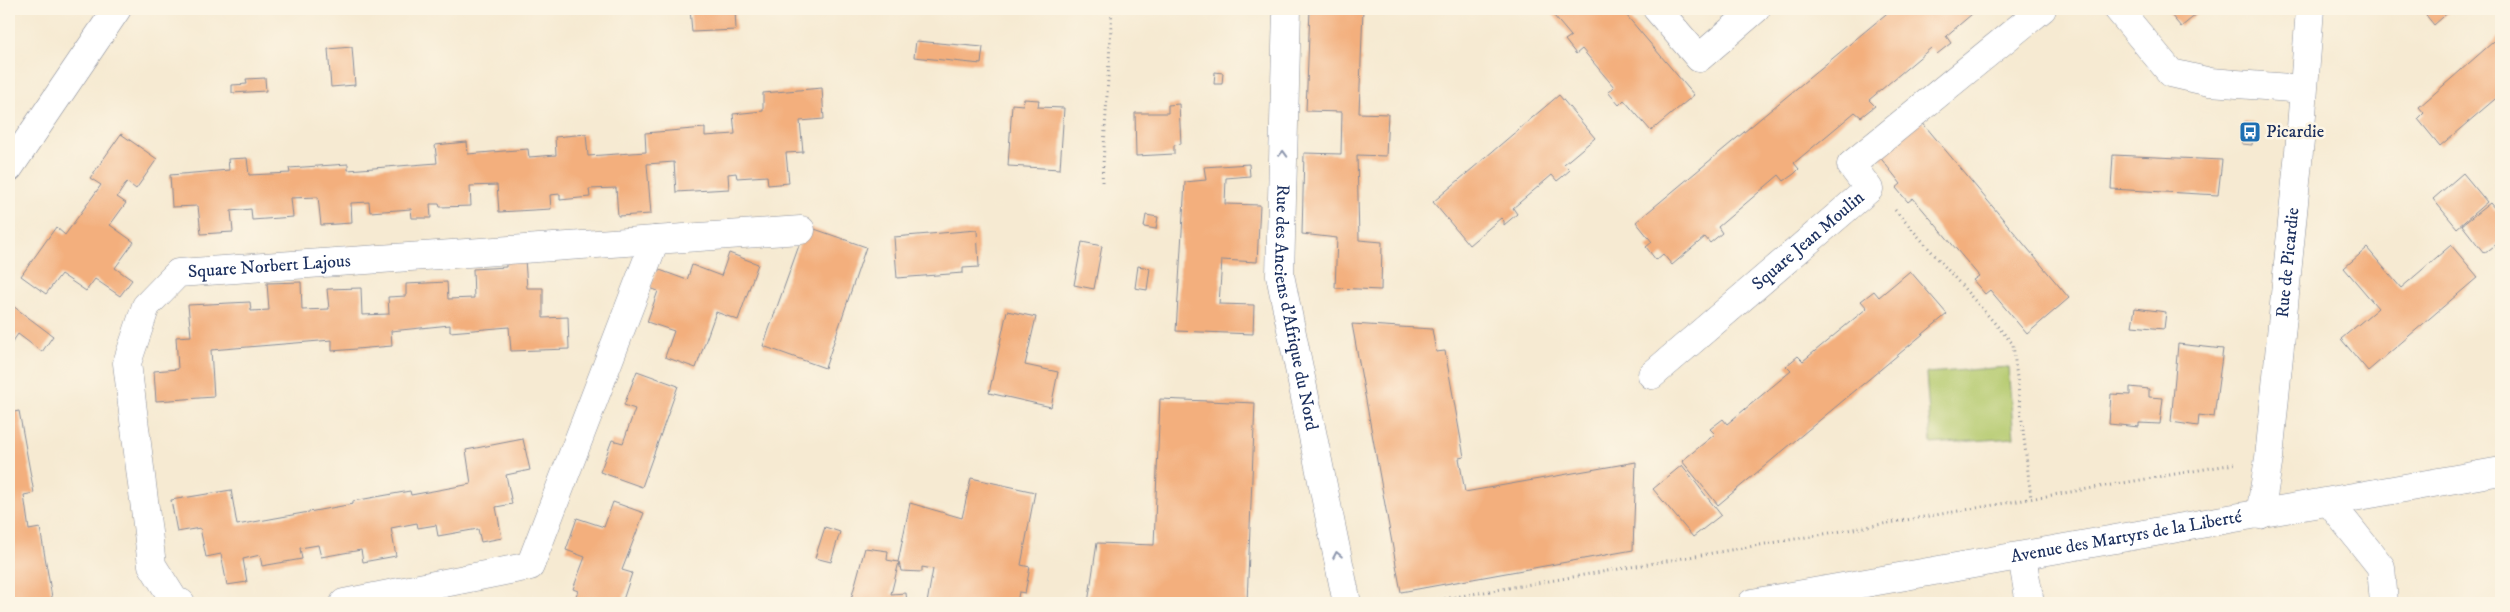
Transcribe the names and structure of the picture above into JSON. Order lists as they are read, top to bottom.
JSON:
{
  "streets": {
    "street": [
      "Square Jean Moulin",
      "Rue de Picardie",
      "Square Norbert Lajous",
      "Rue des Anciens d'Afrique du Nord",
      "Avenue des Martyrs de la Liberté"
    ]
  },
  "crossings": [
    ["Rue de Picardie", "Avenue des Martyrs de la Liberté"]
  ],
  "one_way": ["Rue des Anciens d'Afrique du Nord"],
  "places": {
    "bus stop": ["Picardie"]
  }
}
